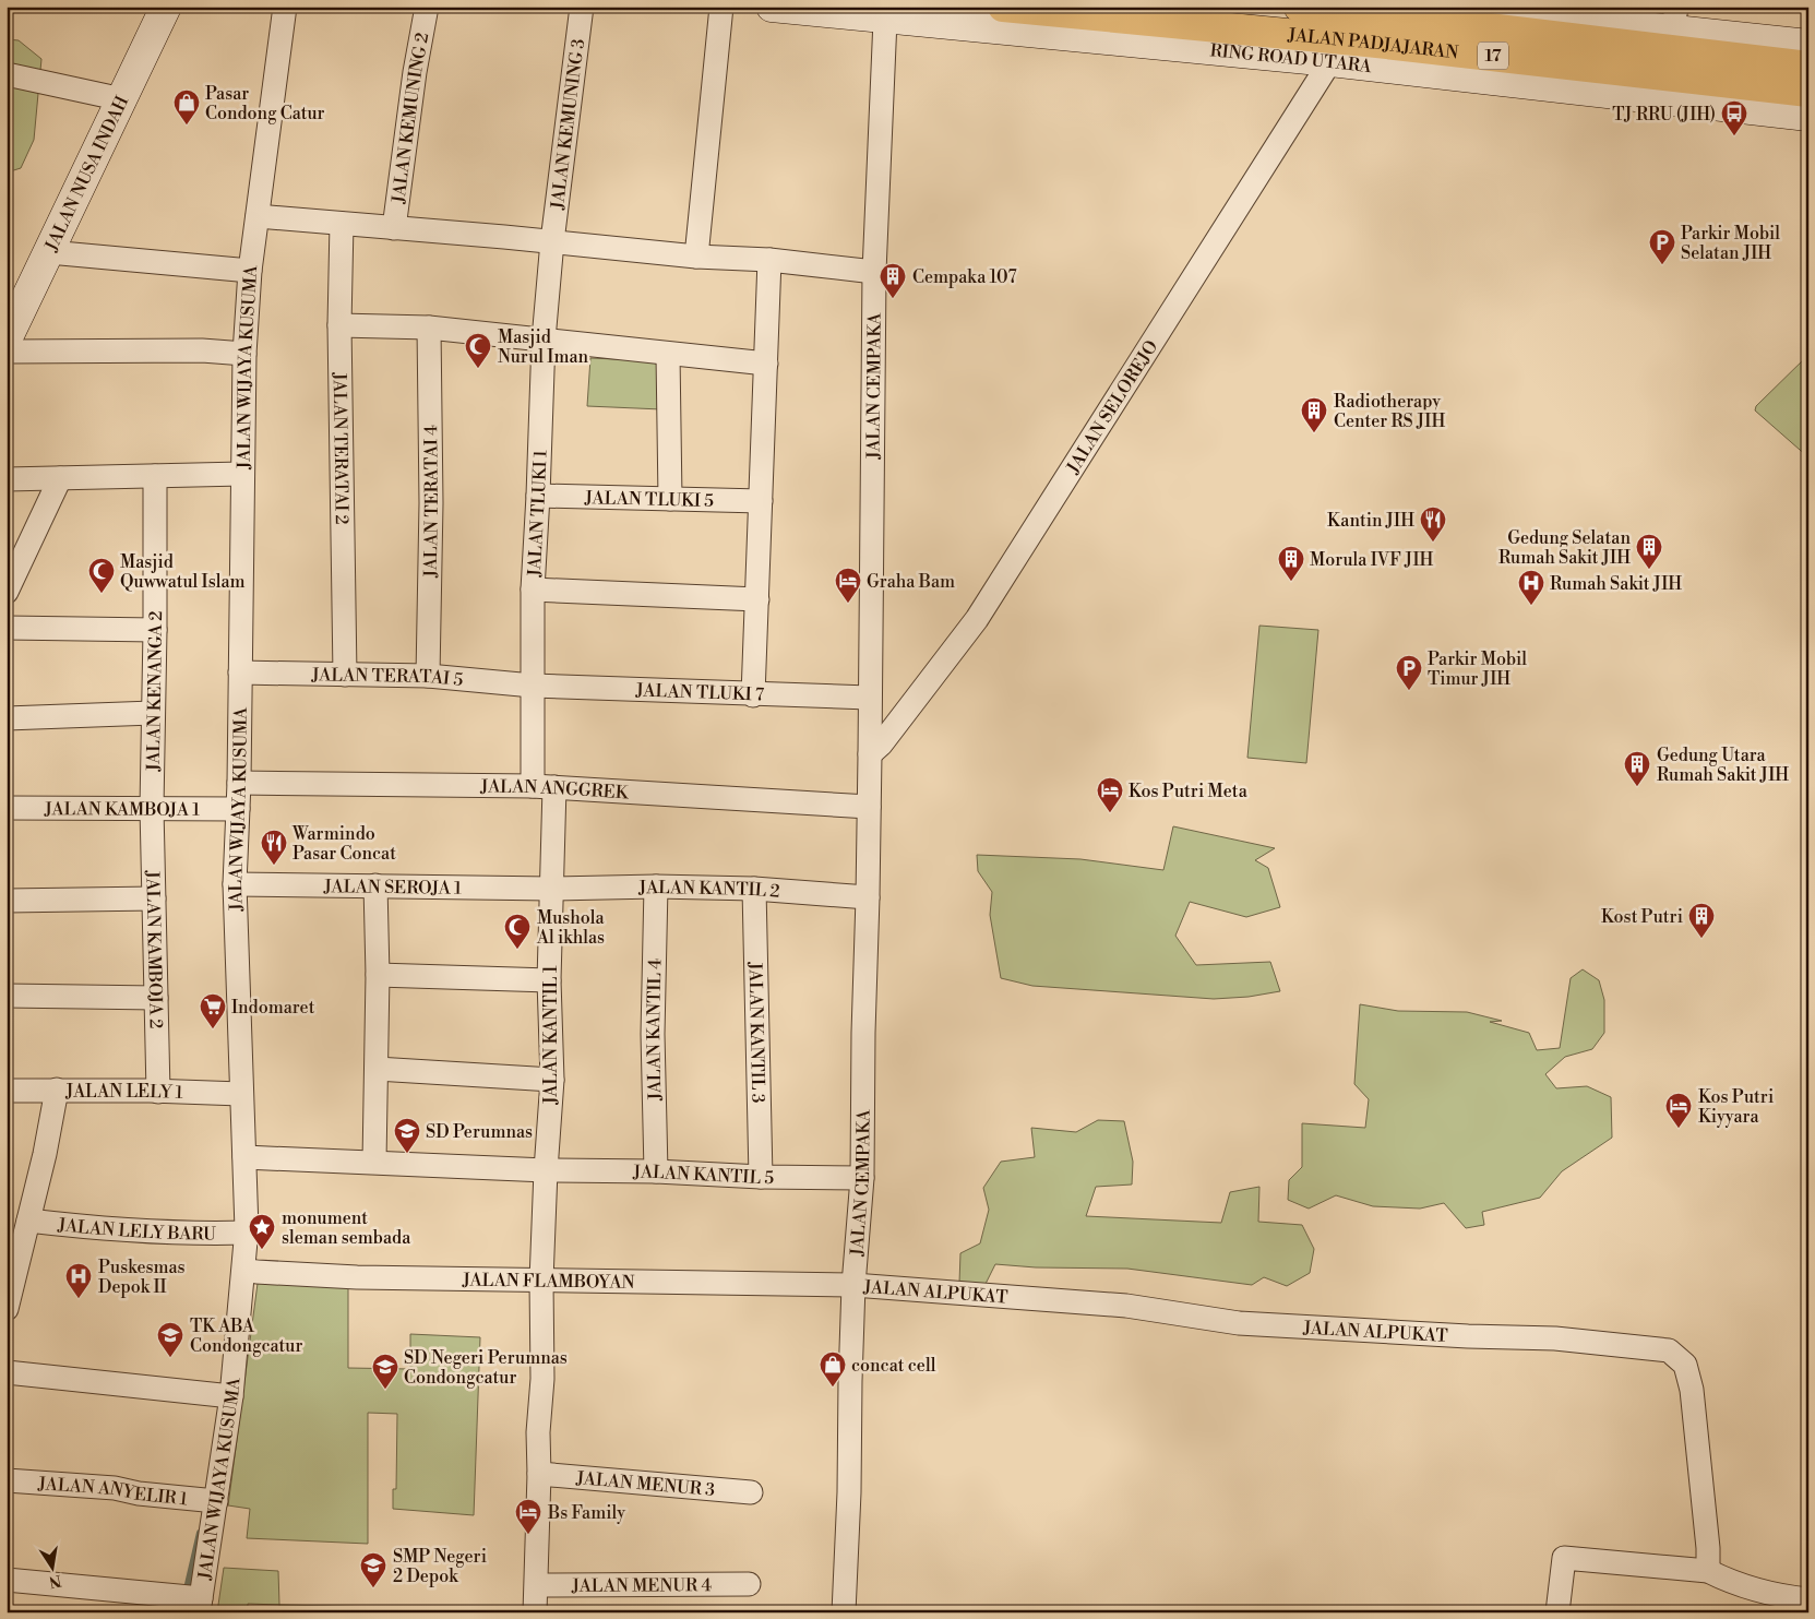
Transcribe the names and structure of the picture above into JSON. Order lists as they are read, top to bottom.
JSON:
{
  "streets": {
    "highway": ["JALAN PADJAJARAN", "17"],
    "street": [
      "RING ROAD UTARA",
      "JALAN KEMUNING 2",
      "JALAN KEMUNING 3",
      "JALAN NUSA INDAH",
      "JALAN WIJAYA KUSUMA",
      "JALAN CEMPAKA",
      "JALAN SELOREJO",
      "JALAN TERATAI 2",
      "JALAN TLUKI 5",
      "JALAN TERATAI 4",
      "JALAN TLUKI 1",
      "JALAN TERATAI 5",
      "JALAN KENANGA 2",
      "JALAN TLUKI 7",
      "JALAN ANGGREK",
      "JALAN KAMBOJA 1",
      "JALAN SEROJA 1",
      "JALAN KANTIL 2",
      "JALAN KAMBOJA 2",
      "JALAN KANTIL 4",
      "JALAN KANTIL 3",
      "JALAN KANTIL 1",
      "JALAN LELY 1",
      "JALAN KANTIL 5",
      "JALAN LELY BARU",
      "JALAN FLAMBOYAN",
      "JALAN ALPUKAT",
      "JALAN MENUR 3",
      "JALAN ANYELIR 1",
      "JALAN MENUR 4"
    ]
  },
  "crossings": [
    ["JALAN PADJAJARAN", "RING ROAD UTARA"],
    ["RING ROAD UTARA", "JALAN CEMPAKA"],
    ["RING ROAD UTARA", "JALAN SELOREJO"],
    ["JALAN KEMUNING 3", "JALAN TLUKI 1"],
    ["JALAN WIJAYA KUSUMA", "JALAN TERATAI 5"],
    ["JALAN WIJAYA KUSUMA", "JALAN ANGGREK"],
    ["JALAN WIJAYA KUSUMA", "JALAN KAMBOJA 1"],
    ["JALAN WIJAYA KUSUMA", "JALAN SEROJA 1"],
    ["JALAN WIJAYA KUSUMA", "JALAN LELY 1"],
    ["JALAN WIJAYA KUSUMA", "JALAN KANTIL 5"],
    ["JALAN WIJAYA KUSUMA", "JALAN LELY BARU"],
    ["JALAN WIJAYA KUSUMA", "JALAN FLAMBOYAN"],
    ["JALAN WIJAYA KUSUMA", "JALAN ANYELIR 1"],
    ["JALAN CEMPAKA", "JALAN SELOREJO"],
    ["JALAN CEMPAKA", "JALAN TLUKI 7"],
    ["JALAN CEMPAKA", "JALAN ANGGREK"],
    ["JALAN CEMPAKA", "JALAN KANTIL 2"],
    ["JALAN CEMPAKA", "JALAN KANTIL 5"],
    ["JALAN CEMPAKA", "JALAN FLAMBOYAN"],
    ["JALAN CEMPAKA", "JALAN ALPUKAT"],
    ["JALAN TERATAI 2", "JALAN TERATAI 5"],
    ["JALAN TLUKI 5", "JALAN TLUKI 1"],
    ["JALAN TERATAI 4", "JALAN TERATAI 5"],
    ["JALAN TLUKI 1", "JALAN TERATAI 5"],
    ["JALAN TLUKI 1", "JALAN TLUKI 7"],
    ["JALAN TLUKI 1", "JALAN ANGGREK"],
    ["JALAN TLUKI 1", "JALAN KANTIL 1"],
    ["JALAN TERATAI 5", "JALAN TLUKI 7"],
    ["JALAN KENANGA 2", "JALAN KAMBOJA 1"],
    ["JALAN KENANGA 2", "JALAN KAMBOJA 2"],
    ["JALAN ANGGREK", "JALAN KANTIL 1"],
    ["JALAN KAMBOJA 1", "JALAN KAMBOJA 2"],
    ["JALAN SEROJA 1", "JALAN KANTIL 2"],
    ["JALAN SEROJA 1", "JALAN KANTIL 1"],
    ["JALAN KANTIL 2", "JALAN KANTIL 4"],
    ["JALAN KANTIL 2", "JALAN KANTIL 3"],
    ["JALAN KANTIL 2", "JALAN KANTIL 1"],
    ["JALAN KAMBOJA 2", "JALAN LELY 1"],
    ["JALAN KANTIL 4", "JALAN KANTIL 5"],
    ["JALAN KANTIL 3", "JALAN KANTIL 5"],
    ["JALAN KANTIL 1", "JALAN KANTIL 5"],
    ["JALAN KANTIL 1", "JALAN FLAMBOYAN"],
    ["JALAN KANTIL 1", "JALAN MENUR 3"],
    ["JALAN KANTIL 1", "JALAN MENUR 4"],
    ["JALAN FLAMBOYAN", "JALAN ALPUKAT"]
  ],
  "places": {
    "shop": ["Pasar Condong Catur", "concat cell"],
    "bus stop": ["TJ RRU (JIH)"],
    "parking": ["Parkir Mobil Selatan JIH", "Parkir Mobil Timur JIH"],
    "building": [
      "Cempaka 107",
      "Radiotherapy Center RS JIH",
      "Gedung Selatan Rumah Sakit JIH",
      "Morula IVF JIH",
      "Gedung Utara Rumah Sakit JIH",
      "Kost Putri"
    ],
    "mosque": ["Masjid Nurul Iman", "Masjid Quwwatul Islam", "Mushola Al ikhlas"],
    "restaurant": ["Kantin JIH", "Warmindo Pasar Concat"],
    "hotel": [
      "Graha Bam",
      "Kos Putri Meta",
      "Kos Putri Kiyyara",
      "Bs Family"
    ],
    "hospital": ["Rumah Sakit JIH", "Puskesmas Depok II"],
    "supermarket": ["Indomaret"],
    "school or university": [
      "SD Perumnas",
      "TK ABA Condongcatur",
      "SD Negeri Perumnas Condongcatur",
      "SMP Negeri 2 Depok"
    ],
    "place": ["monument sleman sembada"]
  },
  "north": "bottom"
}
